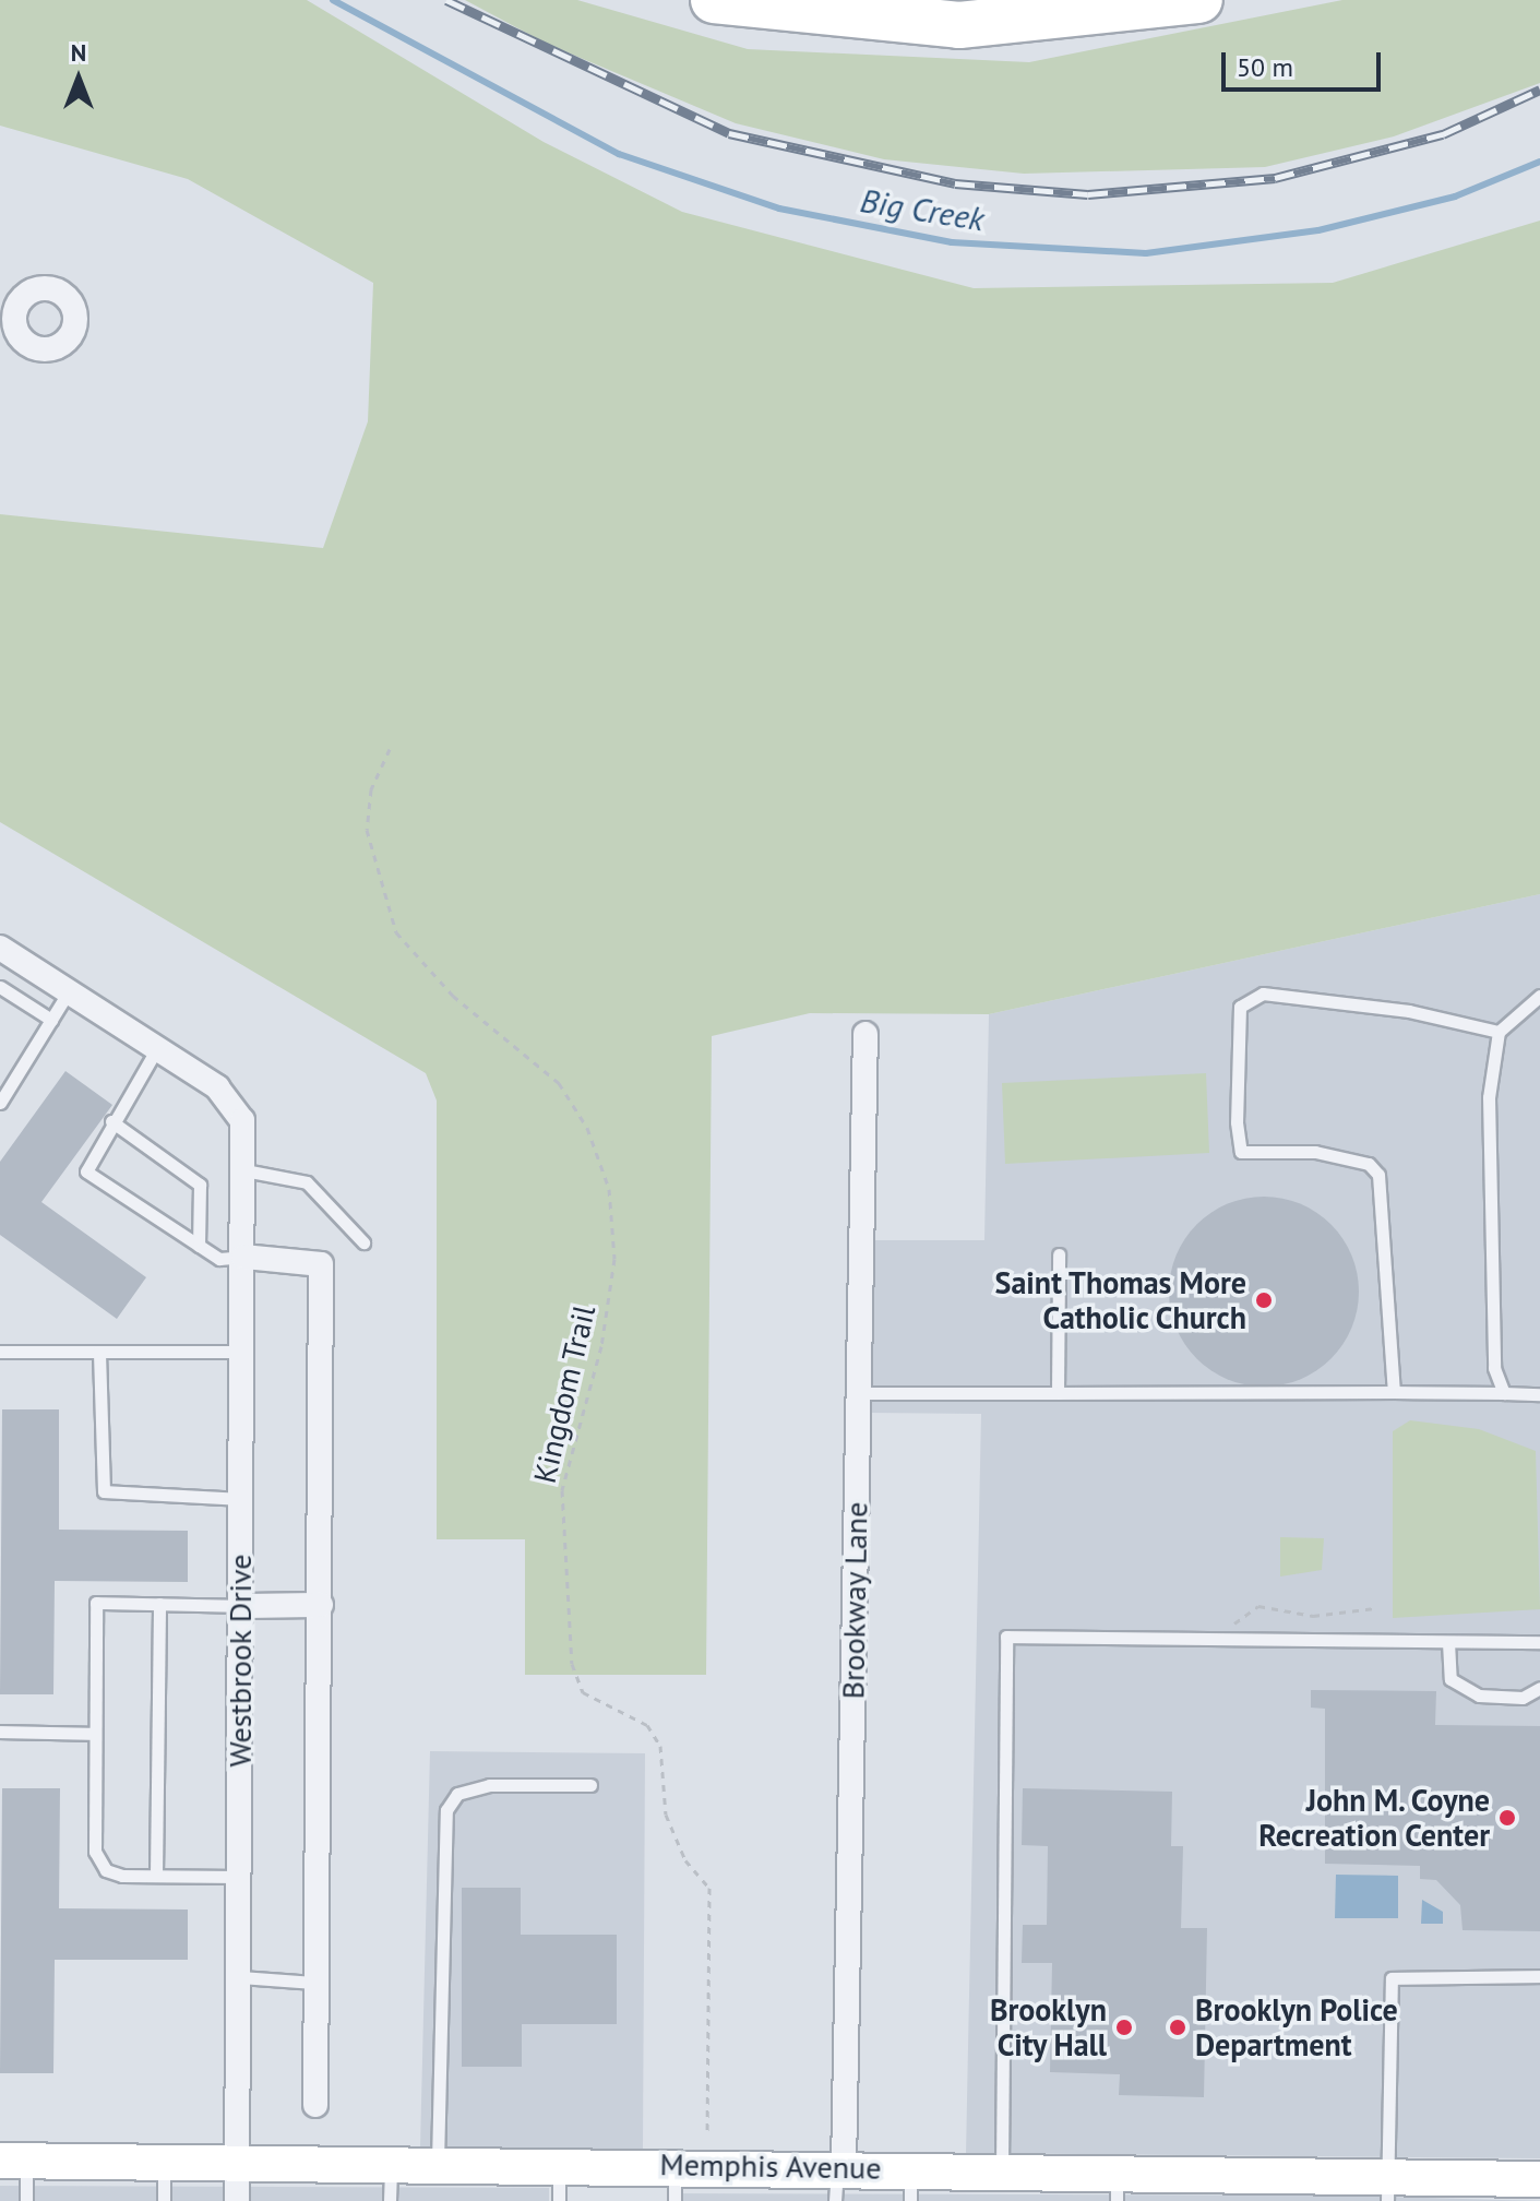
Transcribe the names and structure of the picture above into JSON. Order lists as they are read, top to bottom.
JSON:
{
  "streets": {
    "main road": ["Memphis Avenue"],
    "street": ["Brookway Lane", "Westbrook Drive"],
    "path": ["Kingdom Trail"]
  },
  "crossings": [
    ["Brookway Lane", "Memphis Avenue"],
    ["Westbrook Drive", "Memphis Avenue"]
  ],
  "water": ["Big Creek"],
  "places": [
    "Saint Thomas More Catholic Church",
    "John M. Coyne Recreation Center",
    "Brooklyn City Hall",
    "Brooklyn Police Department"
  ],
  "scale_bar": "50 m",
  "north": "top"
}
